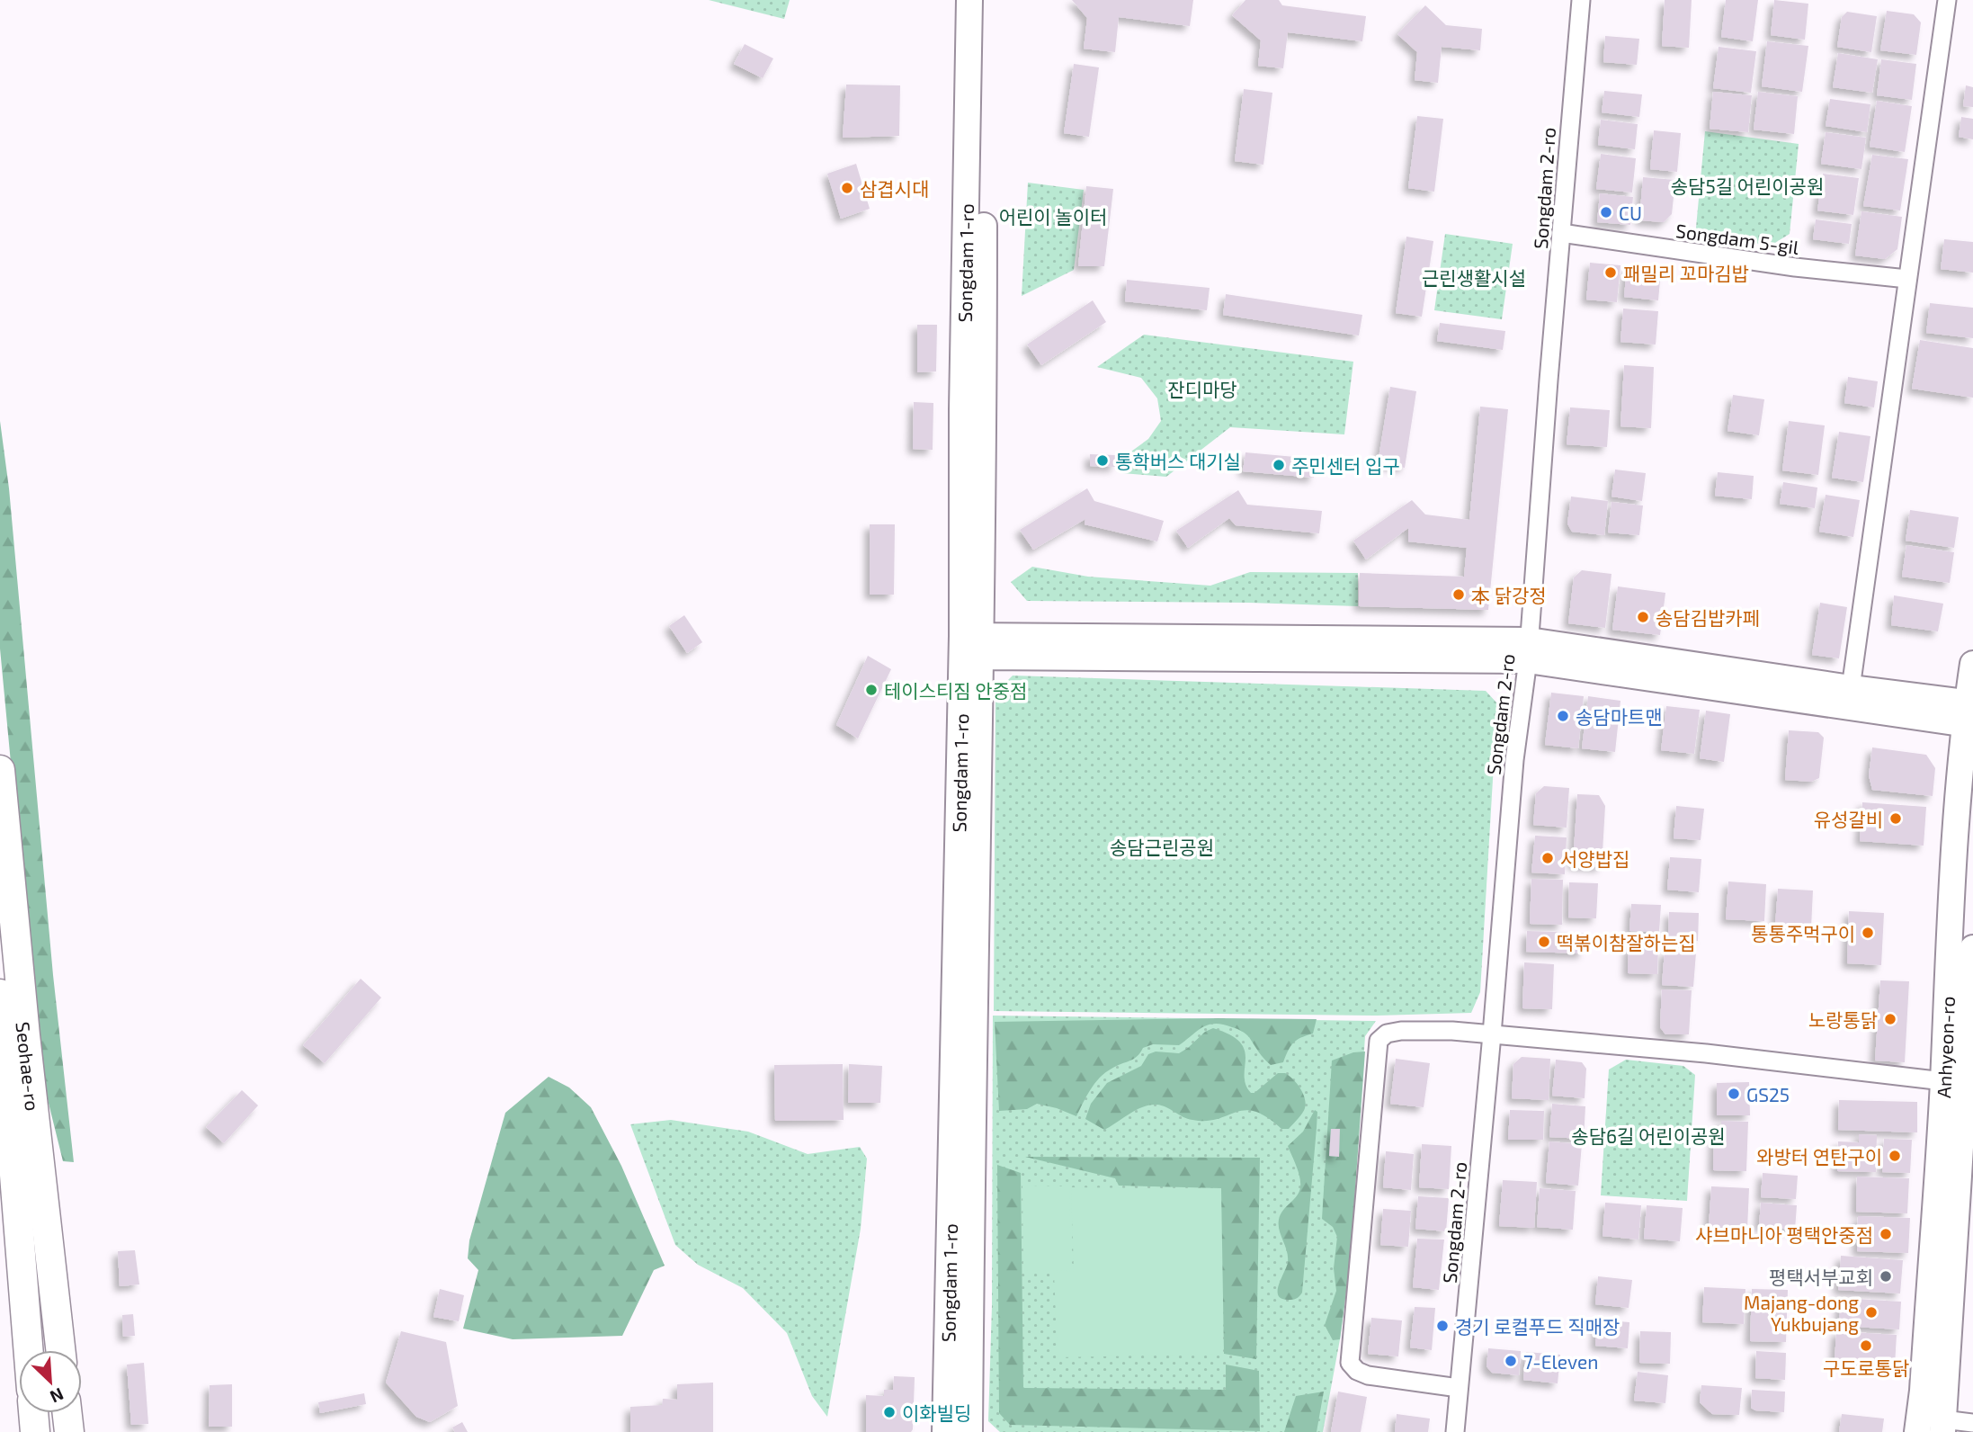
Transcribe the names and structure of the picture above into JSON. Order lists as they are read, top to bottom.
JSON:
{
  "streets": {
    "main road": ["Songdam 1-ro", "Anhyeon-ro", "Seohae-ro"],
    "street": ["Songdam 2-ro", "Songdam 5-gil"]
  },
  "crossings": [
    ["Songdam 2-ro", "Songdam 5-gil"]
  ],
  "parks": [
    "송담5길 어린이공원",
    "어린이 놀이터",
    "근린생활시설",
    "잔디마당",
    "송담근린공원",
    "송담6길 어린이공원"
  ],
  "places": [
    "삼겹시대",
    "CU",
    "패밀리 꼬마김밥",
    "통학버스 대기실",
    "주민센터 입구",
    "本 닭강정",
    "송담김밥카페",
    "테이스티짐 안중점",
    "송담마트맨",
    "유성갈비",
    "서양밥집",
    "통통주먹구이",
    "떡볶이참잘하는집",
    "노랑통닭",
    "GS25",
    "와방터 연탄구이",
    "샤브마니아 평택안중점",
    "평택서부교회",
    "Majang-dong Yukbujang",
    "경기 로컬푸드 직매장",
    "구도로통닭",
    "7-Eleven",
    "이화빌딩"
  ],
  "north": "bottom right"
}
